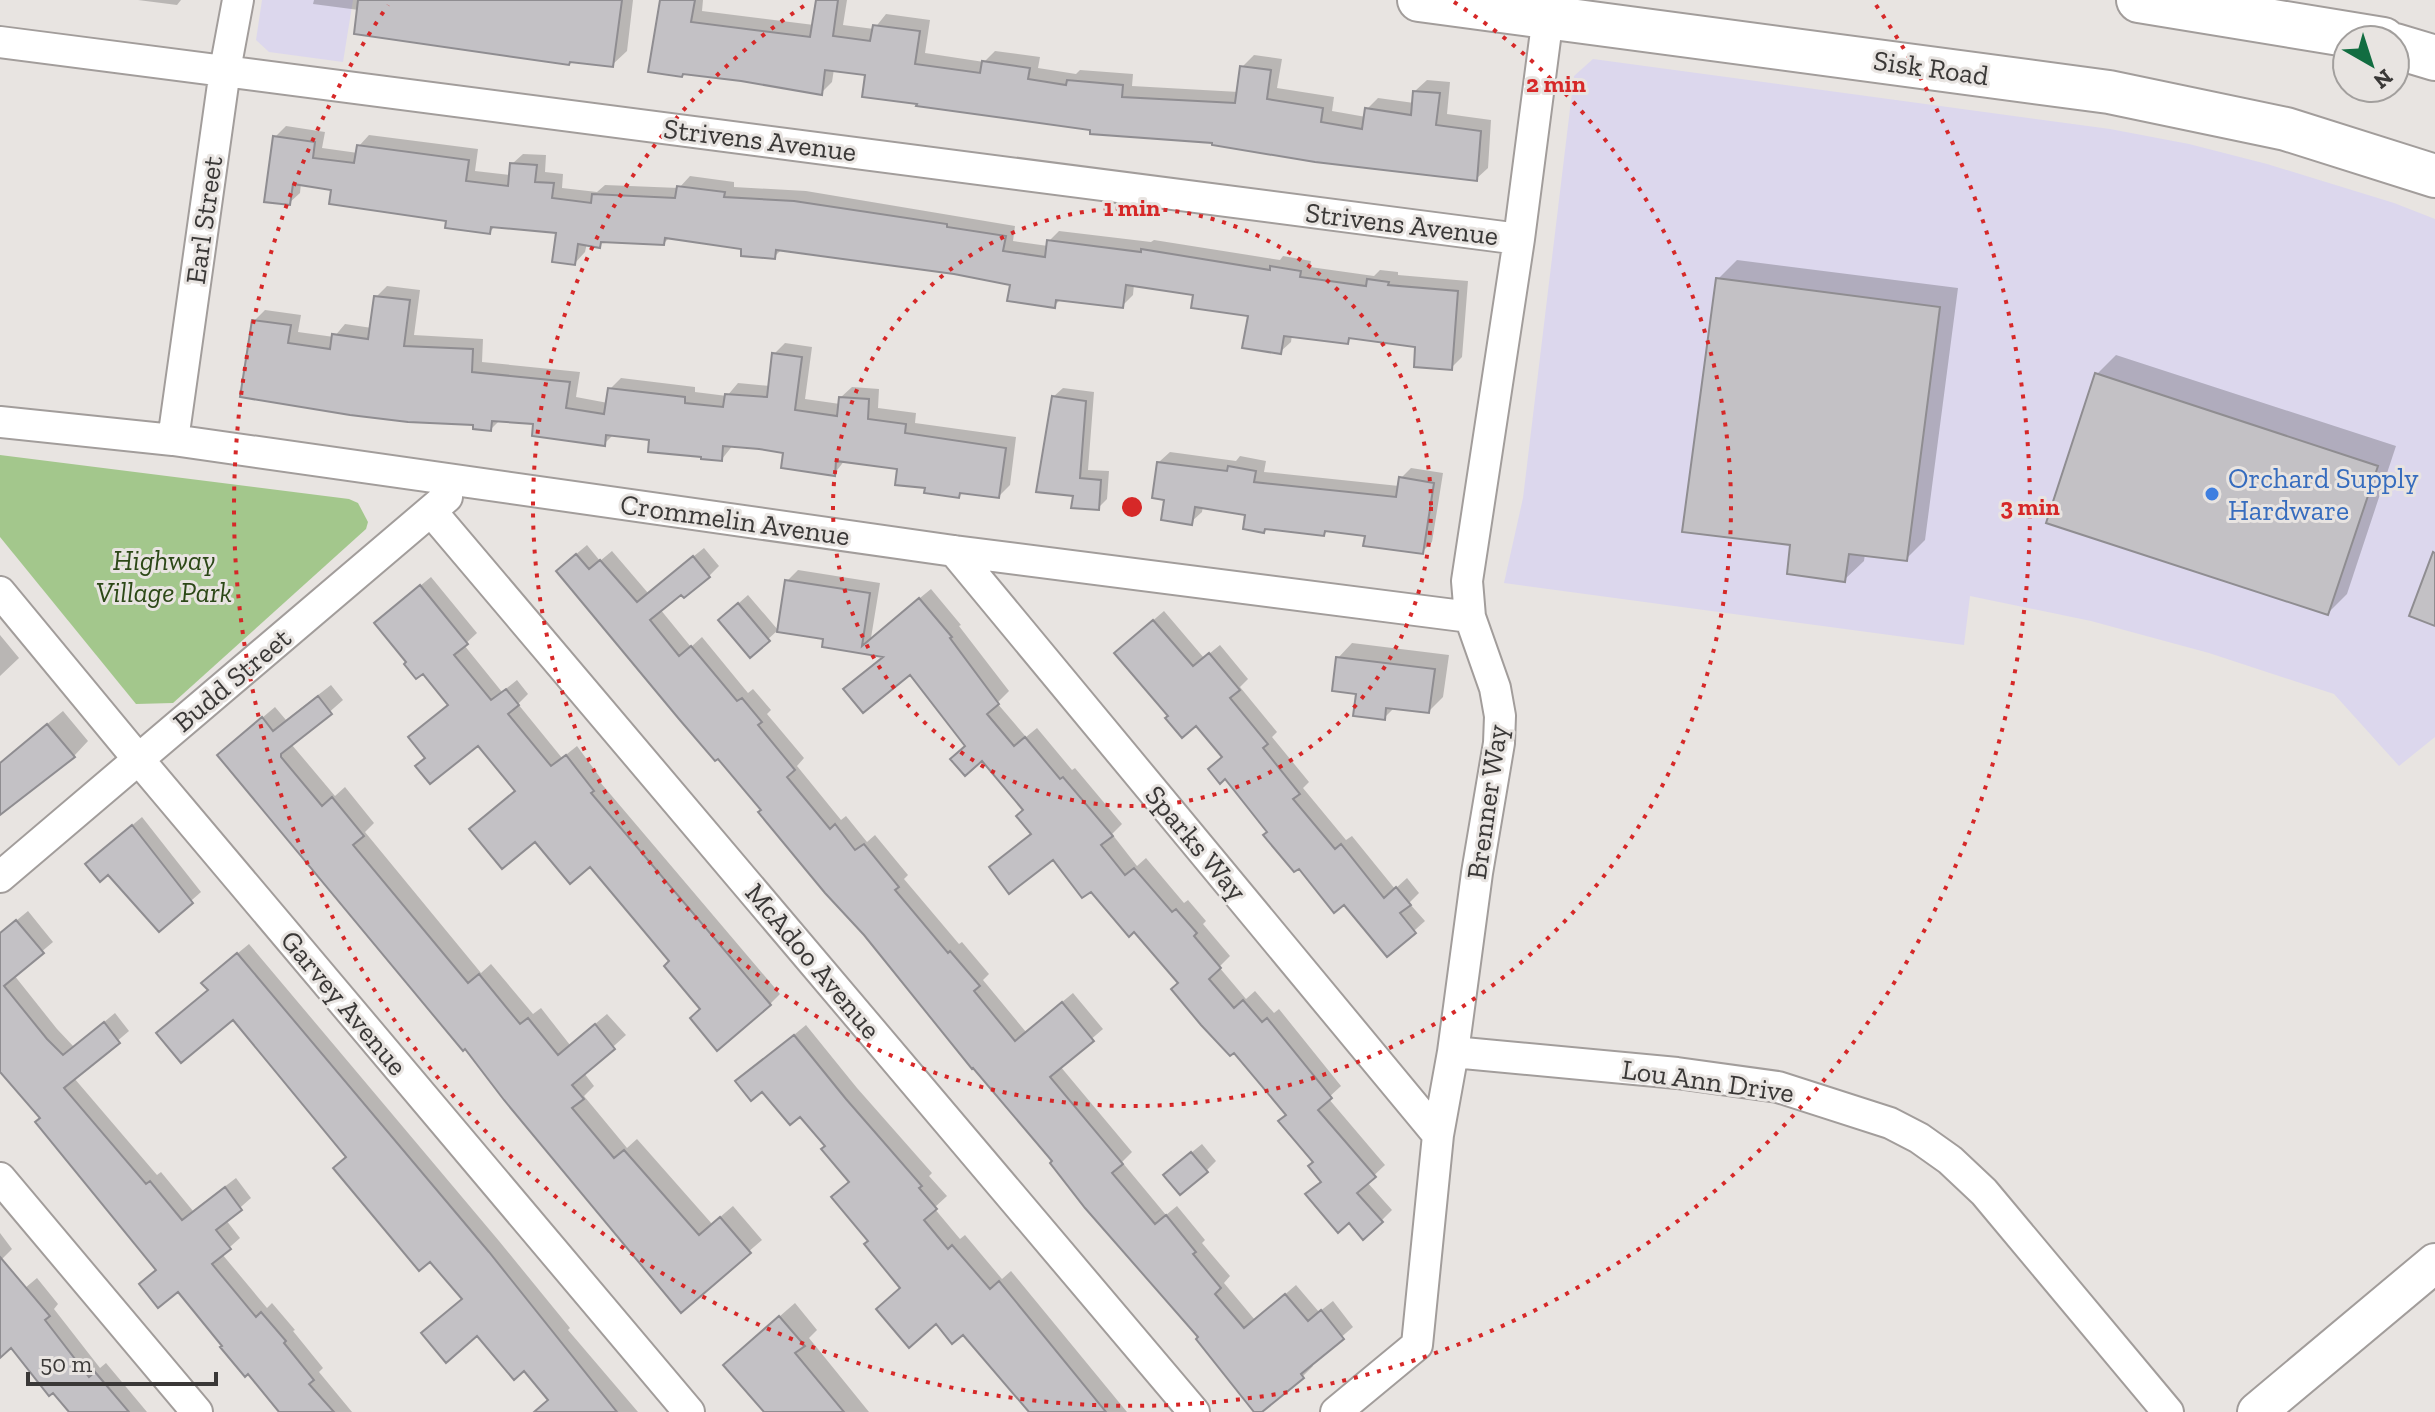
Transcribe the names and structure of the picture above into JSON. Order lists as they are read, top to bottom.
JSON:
{
  "streets": {
    "main road": ["Sisk Road"],
    "street": [
      "Strivens Avenue",
      "Earl Street",
      "Crommelin Avenue",
      "Budd Street",
      "Brenner Way",
      "Sparks Way",
      "McAdoo Avenue",
      "Garvey Avenue",
      "Lou Ann Drive"
    ]
  },
  "crossings": [
    ["Sisk Road", "Brenner Way"],
    ["Strivens Avenue", "Earl Street"],
    ["Strivens Avenue", "Brenner Way"],
    ["Earl Street", "Crommelin Avenue"],
    ["Crommelin Avenue", "Budd Street"],
    ["Crommelin Avenue", "Brenner Way"],
    ["Crommelin Avenue", "Sparks Way"],
    ["Budd Street", "McAdoo Avenue"],
    ["Budd Street", "Garvey Avenue"],
    ["Brenner Way", "Sparks Way"],
    ["Brenner Way", "Lou Ann Drive"]
  ],
  "parks": ["Highway Village Park"],
  "places": ["Orchard Supply Hardware"],
  "scale_bar": "50 m",
  "north": "bottom right",
  "rings": ["2 min", "1 min", "3 min"]
}
